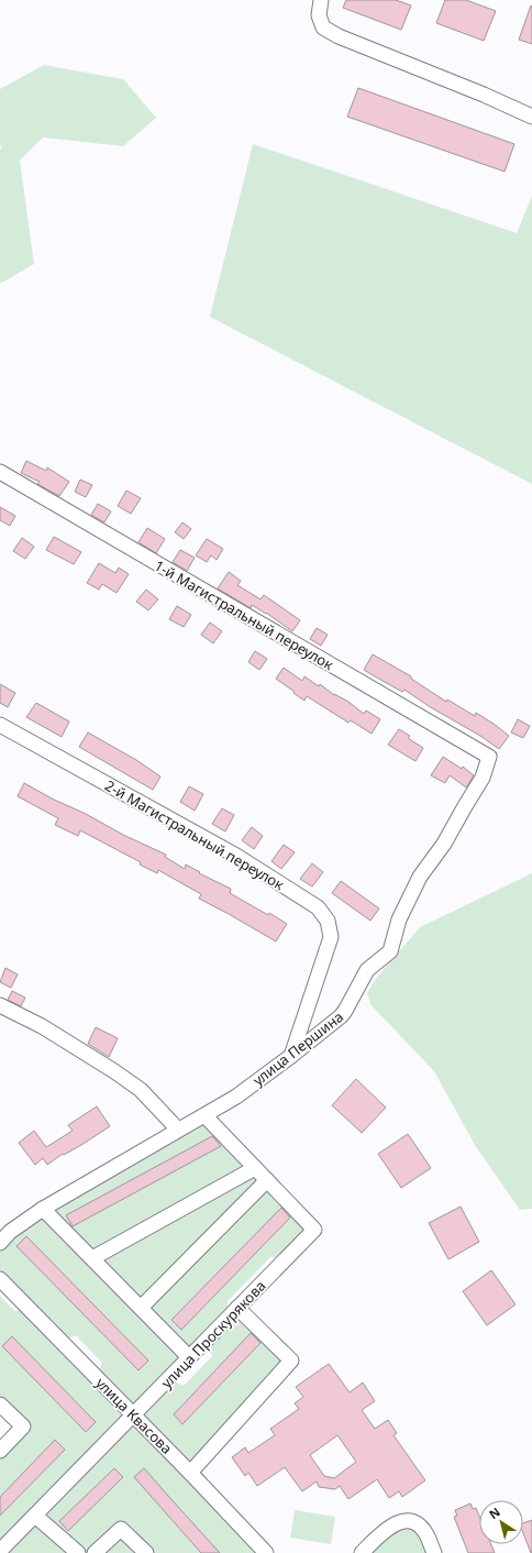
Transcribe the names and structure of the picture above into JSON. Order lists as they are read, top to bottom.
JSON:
{
  "streets": {
    "street": [
      "1-й Магистральный переулок",
      "2-й Магистральный переулок",
      "улица Першина",
      "улица Проскурякова",
      "улица Квасова"
    ]
  },
  "crossings": [
    ["1-й Магистральный переулок", "улица Першина"],
    ["2-й Магистральный переулок", "улица Першина"],
    ["улица Першина", "улица Проскурякова"],
    ["улица Проскурякова", "улица Квасова"]
  ],
  "north": "top left"
}
